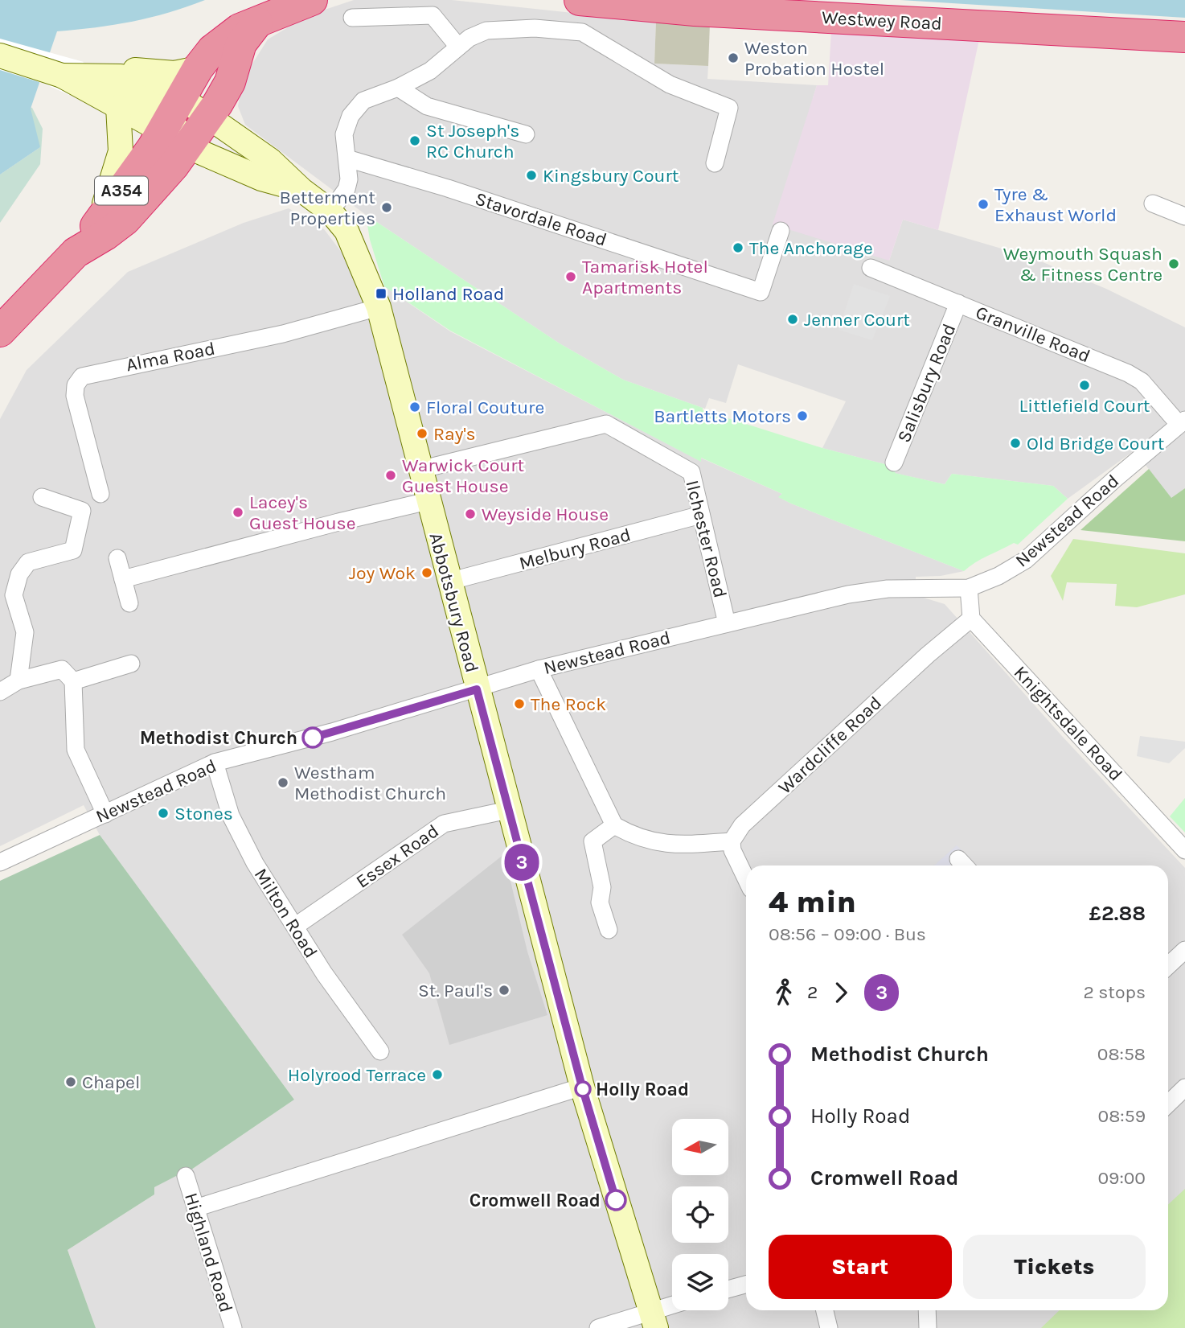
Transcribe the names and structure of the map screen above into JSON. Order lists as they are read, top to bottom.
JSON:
{
  "streets": {
    "highway": ["Westwey Road", "A354"],
    "street": [
      "Stavordale Road",
      "Granville Road",
      "Alma Road",
      "Salisbury Road",
      "Newstead Road",
      "Ilchester Road",
      "Melbury Road",
      "Abbotsbury Road",
      "Knightsdale Road",
      "Wardcliffe Road",
      "Essex Road",
      "Milton Road",
      "Highland Road"
    ]
  },
  "crossings": [
    ["A354", "Abbotsbury Road"],
    ["Granville Road", "Salisbury Road"],
    ["Granville Road", "Newstead Road"],
    ["Alma Road", "Abbotsbury Road"],
    ["Newstead Road", "Ilchester Road"],
    ["Newstead Road", "Abbotsbury Road"],
    ["Newstead Road", "Milton Road"],
    ["Ilchester Road", "Melbury Road"],
    ["Ilchester Road", "Abbotsbury Road"],
    ["Melbury Road", "Abbotsbury Road"],
    ["Abbotsbury Road", "Essex Road"],
    ["Knightsdale Road", "Wardcliffe Road"],
    ["Essex Road", "Milton Road"]
  ],
  "places": {
    "other": [
      "Weston Probation Hostel",
      "St Joseph's RC Church",
      "Kingsbury Court",
      "Tyre & Exhaust World",
      "Betterment Properties",
      "The Anchorage",
      "Weymouth Squash & Fitness Centre",
      "Tamarisk Hotel Apartments",
      "Jenner Court",
      "Littlefield Court",
      "Floral Couture",
      "Bartletts Motors",
      "Ray's",
      "Old Bridge Court",
      "Warwick Court Guest House",
      "Lacey's Guest House",
      "Weyside House",
      "Joy Wok",
      "The Rock",
      "Methodist Church",
      "Westham Methodist Church",
      "Stones",
      "St. Paul's",
      "Holyrood Terrace",
      "Chapel",
      "Holly Road",
      "Cromwell Road"
    ],
    "transit": ["Holland Road"]
  },
  "lines": ["bus line 3"],
  "north": "left",
  "page": {
    "on_map": "3",
    "heading": ["4 min", "08:56 – 09:00 · Bus", "£2.88"],
    "legs": ["2", "3", "2 stops"],
    "list": [
      {
        "name": "Methodist Church",
        "value": "08:58"
      },
      {
        "name": "Holly Road",
        "value": "08:59"
      },
      {
        "name": "Cromwell Road",
        "value": "09:00"
      }
    ],
    "buttons": ["Start", "Tickets"]
  }
}
